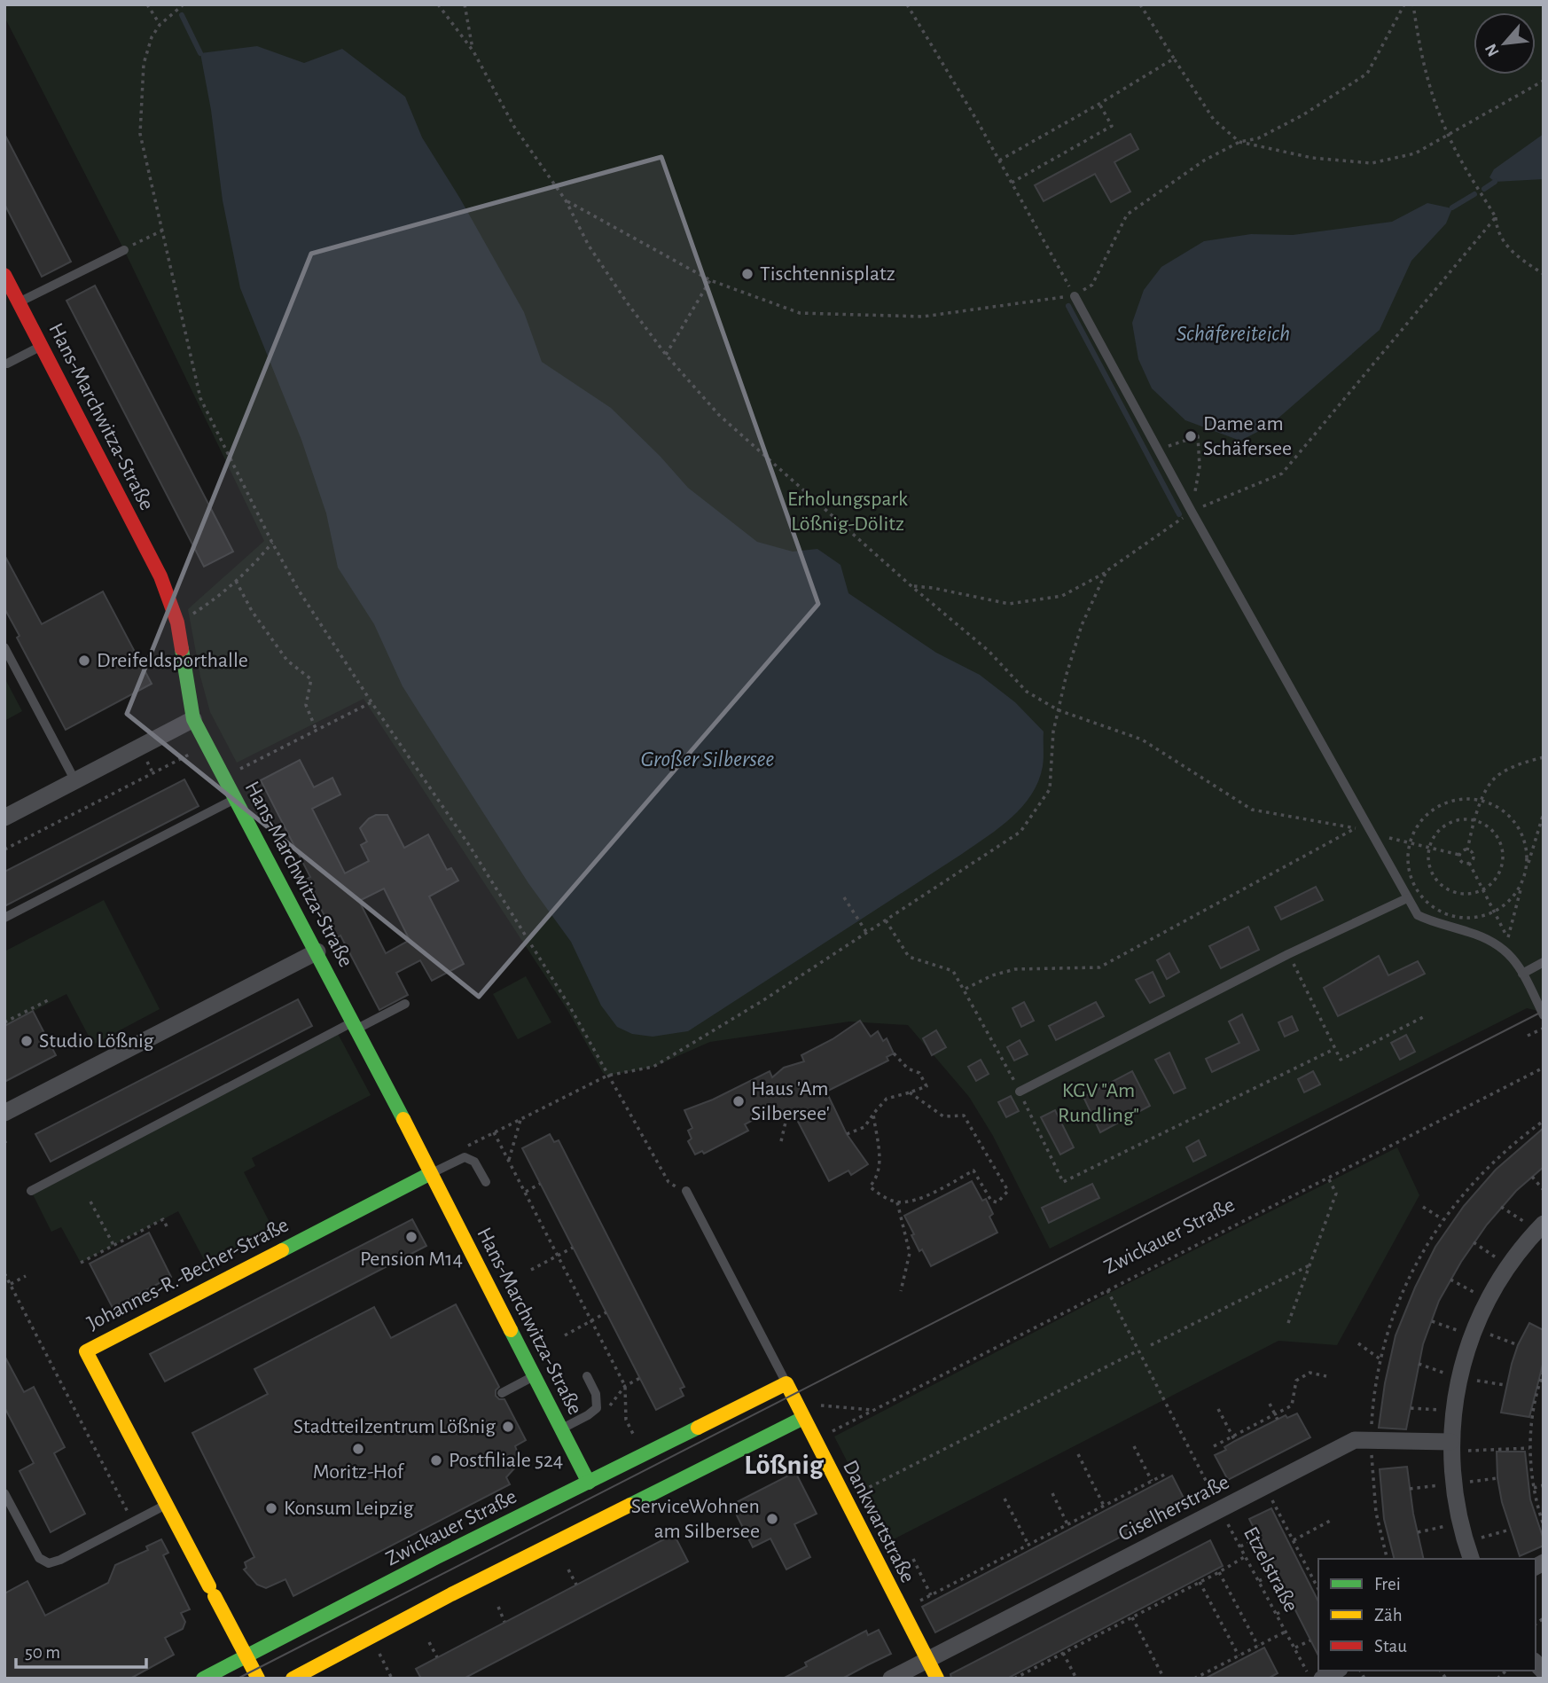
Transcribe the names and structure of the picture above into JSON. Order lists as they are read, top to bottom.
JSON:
{
  "streets": {
    "street": [
      "Hans-Marchwitza-Straße",
      "Zwickauer Straße",
      "Johannes-R.-Becher-Straße",
      "Giselherstraße",
      "Dankwartstraße"
    ],
    "path": ["Etzelstraße"]
  },
  "crossings": [
    ["Hans-Marchwitza-Straße", "Zwickauer Straße"],
    ["Hans-Marchwitza-Straße", "Johannes-R.-Becher-Straße"],
    ["Zwickauer Straße", "Johannes-R.-Becher-Straße"],
    ["Zwickauer Straße", "Dankwartstraße"],
    ["Zwickauer Straße", "Etzelstraße"],
    ["Giselherstraße", "Dankwartstraße"],
    ["Giselherstraße", "Etzelstraße"]
  ],
  "districts": ["Lößnig"],
  "water": ["Schäfereiteich", "Großer Silbersee"],
  "parks": ["Erholungspark Lößnig-Dölitz", "KGV \"Am Rundling\""],
  "places": [
    "Tischtennisplatz",
    "Dame am Schäfersee",
    "Dreifeldsporthalle",
    "Studio Lößnig",
    "Haus 'Am Silbersee'",
    "Pension M14",
    "Stadtteilzentrum Lößnig",
    "Moritz-Hof",
    "Postfiliale 524",
    "Konsum Leipzig",
    "ServiceWohnen am Silbersee"
  ],
  "legend": ["Frei", "Zäh", "Stau"],
  "scale_bar": "50 m",
  "north": "bottom left"
}
